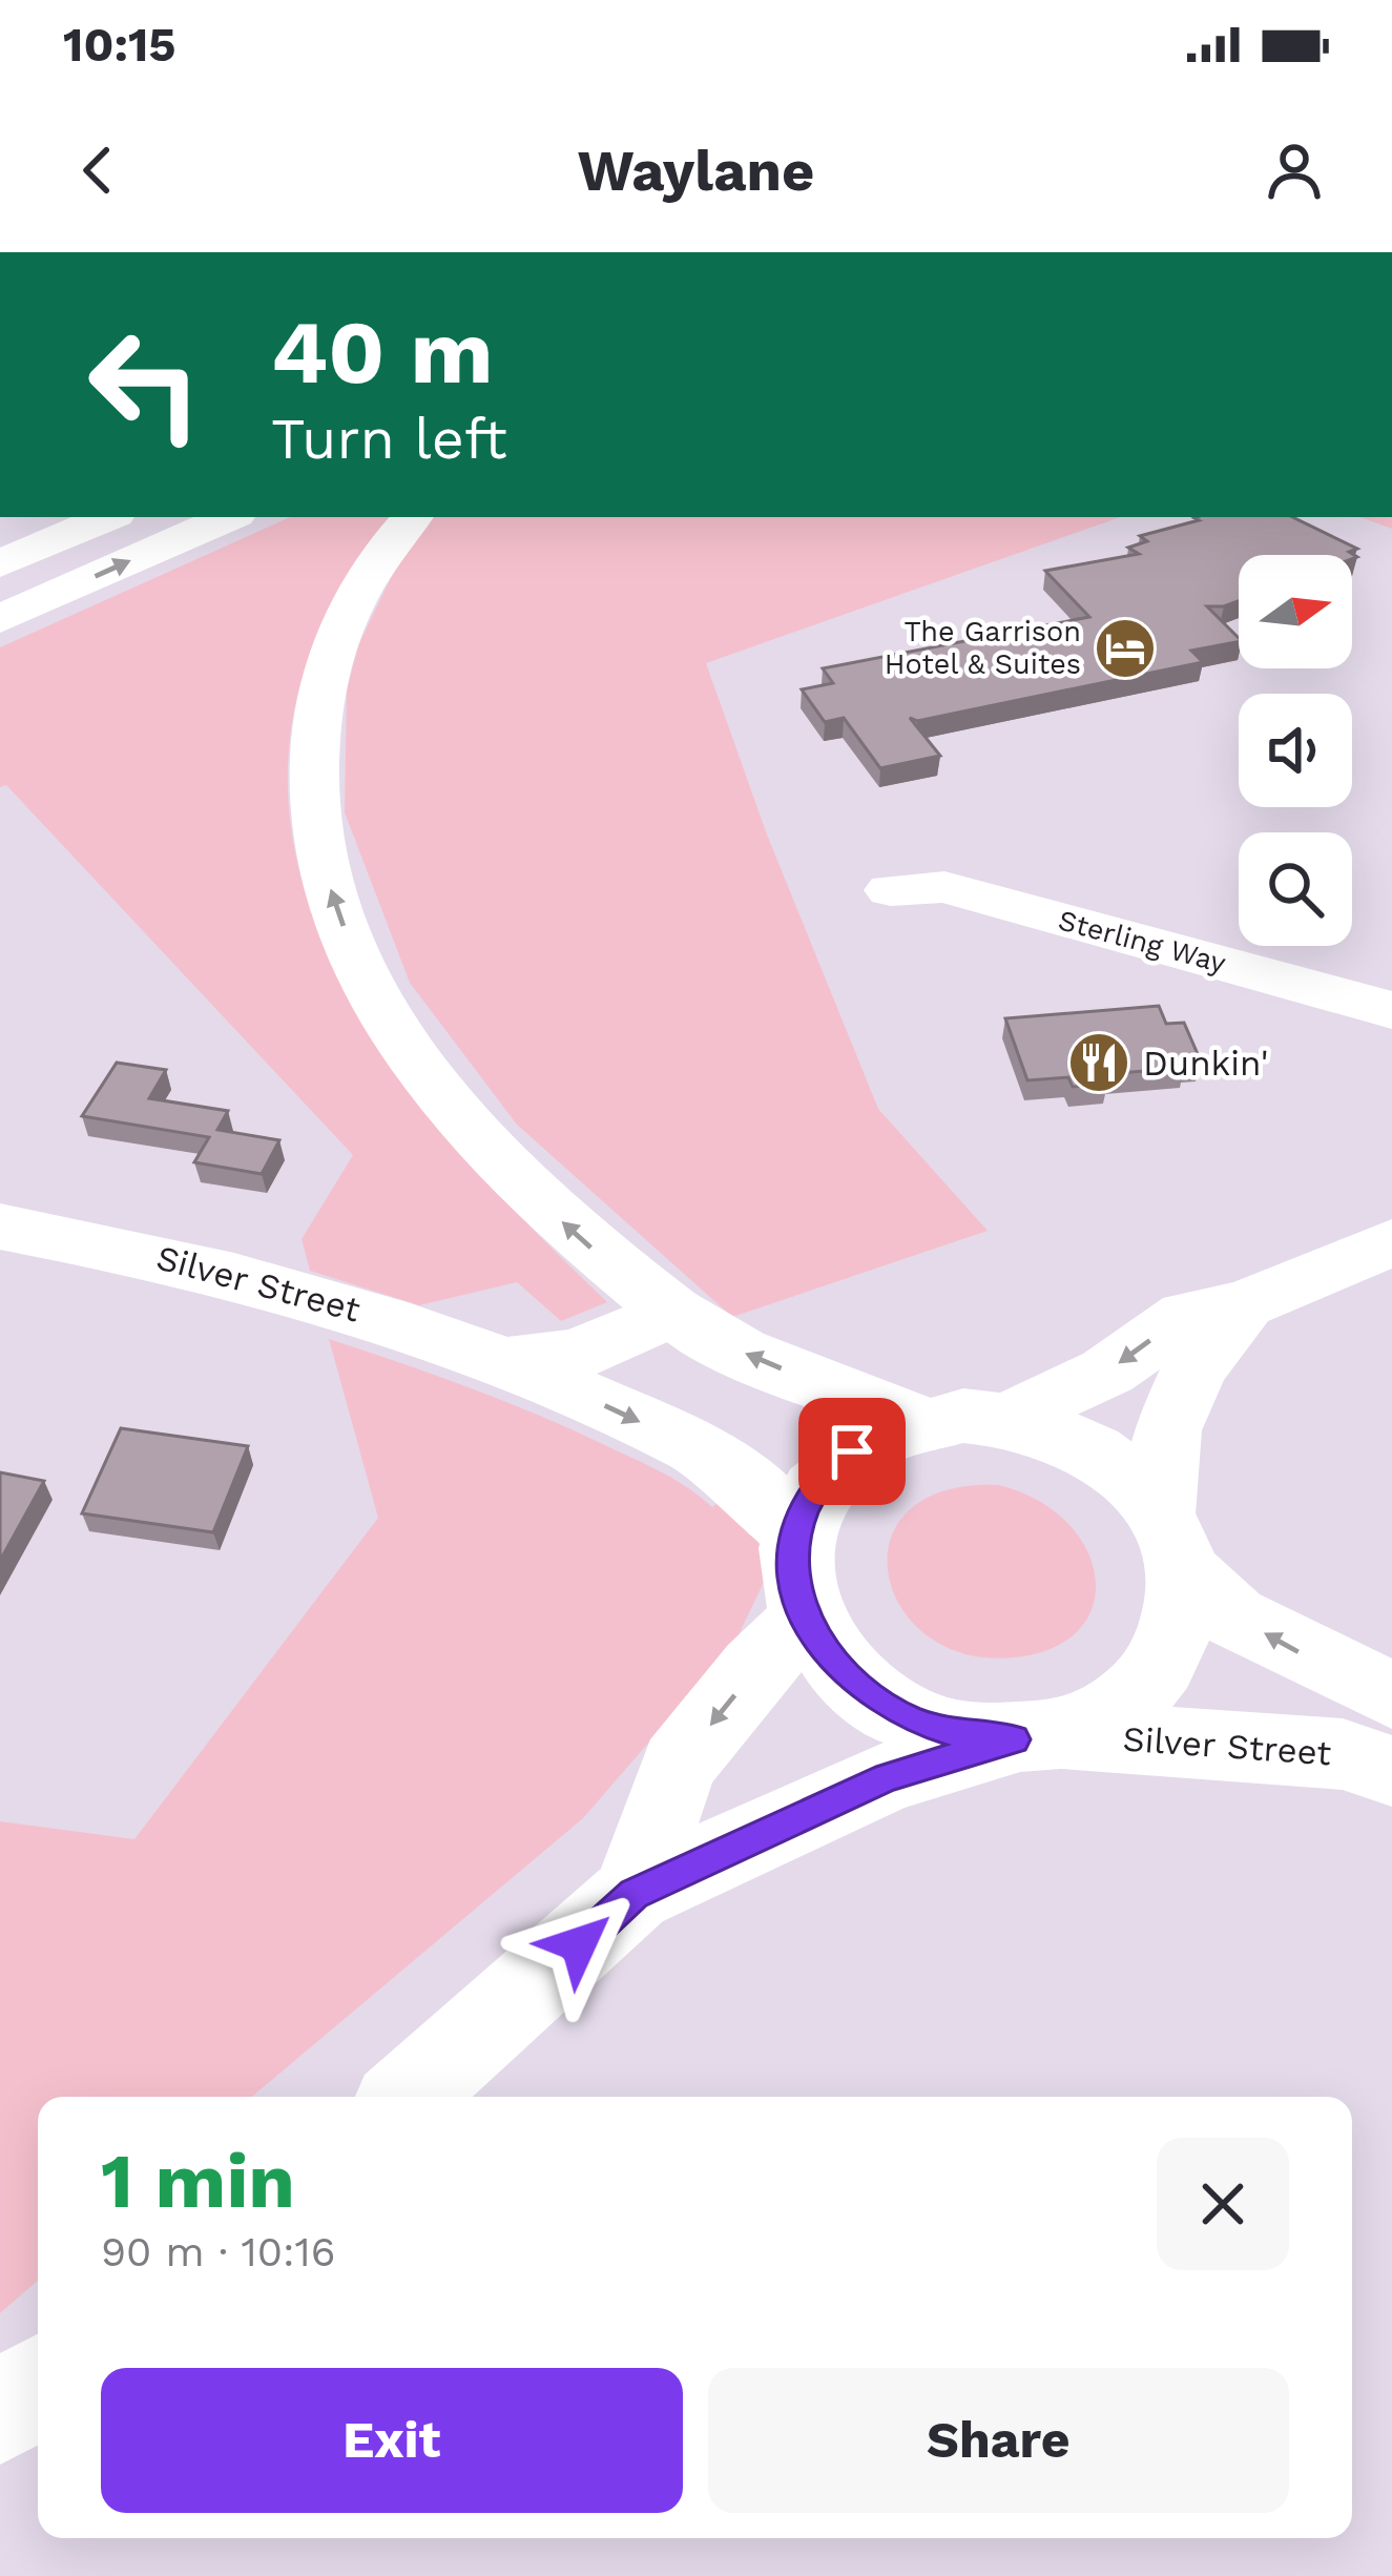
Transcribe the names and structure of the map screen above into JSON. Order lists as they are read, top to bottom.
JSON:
{
  "streets": {
    "main road": ["Sterling Way", "Silver Street"]
  },
  "places": {
    "hotel": ["The Garrison Hotel & Suites"],
    "restaurant": ["Dunkin'"]
  },
  "north": "right",
  "page": {
    "status": "10:15",
    "header": "Waylane",
    "turn": ["40 m", "Turn left"],
    "heading": ["1 min", "90 m · 10:16"],
    "buttons": ["Exit", "Share"]
  }
}
